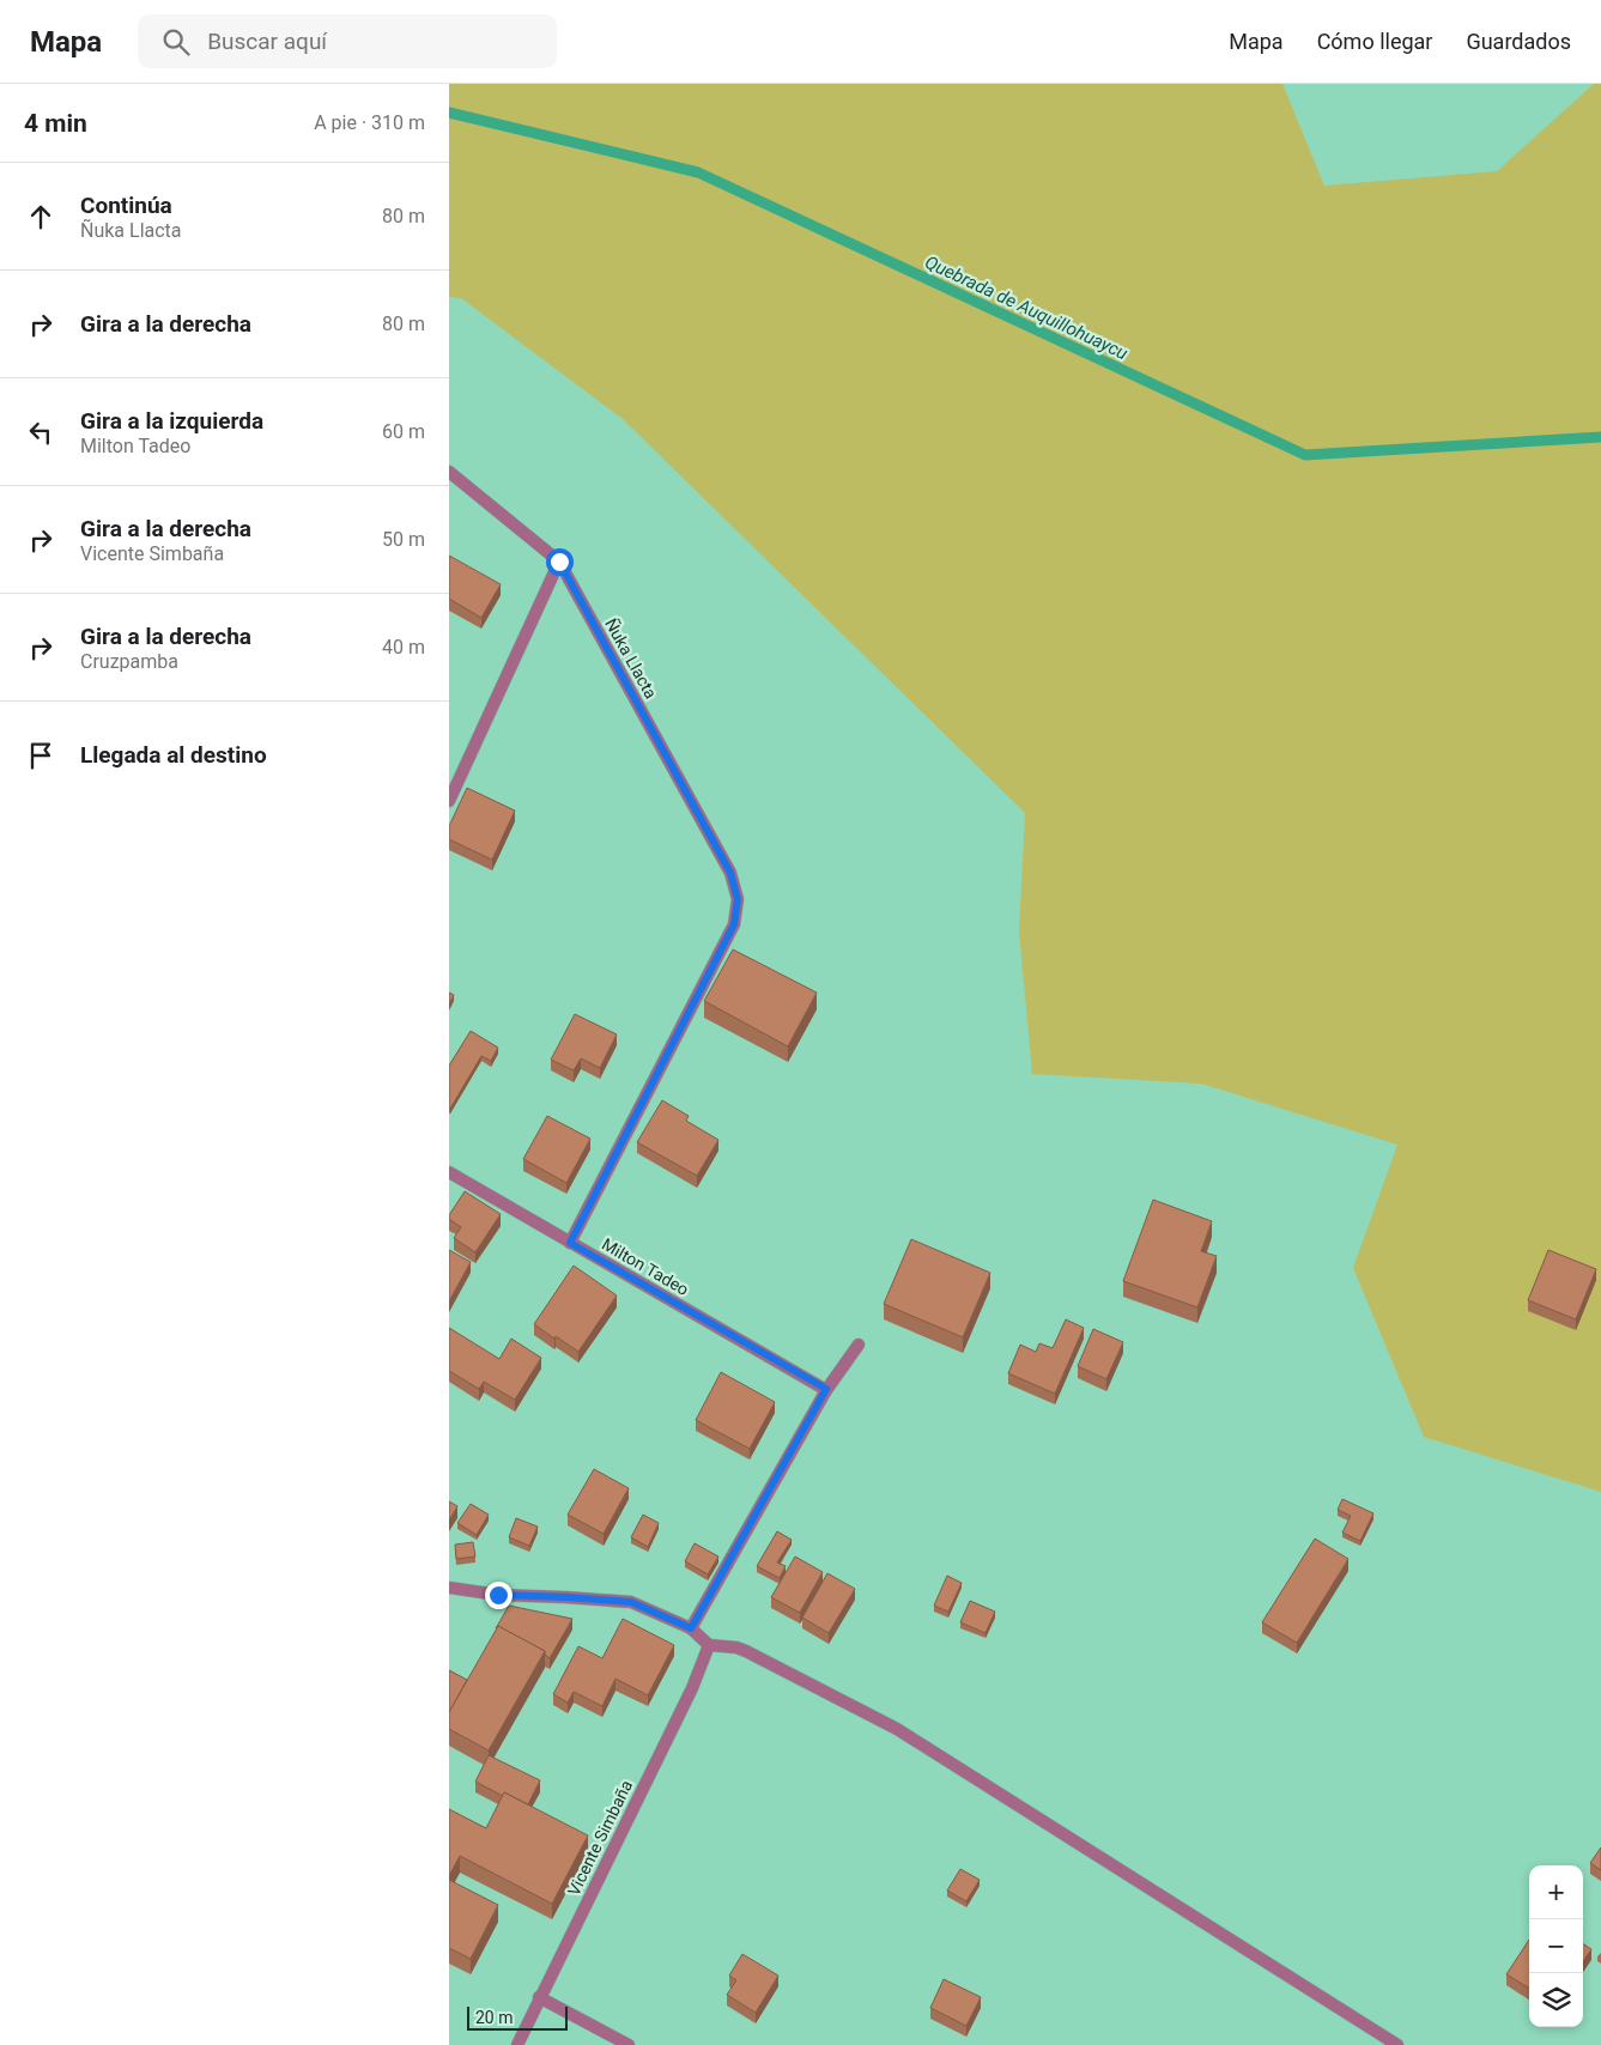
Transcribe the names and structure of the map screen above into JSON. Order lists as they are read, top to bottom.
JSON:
{
  "streets": {
    "street": ["Ñuka Llacta", "Milton Tadeo", "Vicente Simbaña"]
  },
  "crossings": [
    ["Ñuka Llacta", "Milton Tadeo"]
  ],
  "water": ["Quebrada de Auquillohuaycu"],
  "scale_bar": "20 m",
  "page": {
    "header": "Mapa",
    "search": "Buscar aquí",
    "nav": ["Mapa", "Cómo llegar", "Guardados"],
    "heading": ["4 min", "A pie · 310 m"],
    "list": [
      ["Continúa", "Ñuka Llacta", "80 m"],
      ["Gira a la derecha", "80 m"],
      ["Gira a la izquierda", "Milton Tadeo", "60 m"],
      ["Gira a la derecha", "Vicente Simbaña", "50 m"],
      ["Gira a la derecha", "Cruzpamba", "40 m"],
      "Llegada al destino"
    ],
    "map_buttons": ["+", "−"],
    "scale": "20 m"
  }
}
